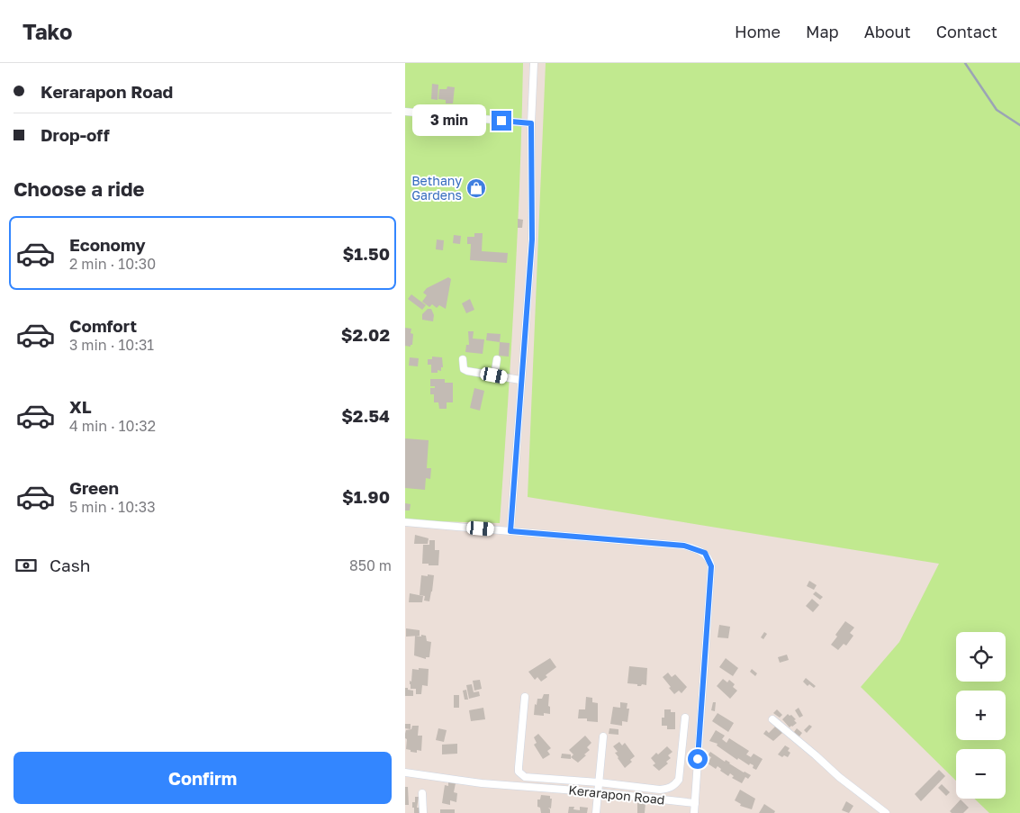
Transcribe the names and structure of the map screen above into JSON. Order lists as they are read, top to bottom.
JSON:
{
  "streets": {
    "street": ["Kerarapon Road"]
  },
  "places": {
    "shop": ["Bethany Gardens"]
  },
  "page": {
    "header": "Tako",
    "nav": [
      "Home",
      "Map",
      "About",
      "Contact"
    ],
    "banner": ["Kerarapon Road", "Drop-off"],
    "bubble": "3 min",
    "heading": "Choose a ride",
    "list": [
      {
        "name": "Economy",
        "note": "2 min · 10:30",
        "value": "$1.50"
      },
      {
        "name": "Comfort",
        "note": "3 min · 10:31",
        "value": "$2.02"
      },
      {
        "name": "XL",
        "note": "4 min · 10:32",
        "value": "$2.54"
      },
      {
        "name": "Green",
        "note": "5 min · 10:33",
        "value": "$1.90"
      }
    ],
    "pay": ["Cash", "850 m"],
    "map_buttons": ["+", "−"],
    "buttons": "Confirm"
  }
}
